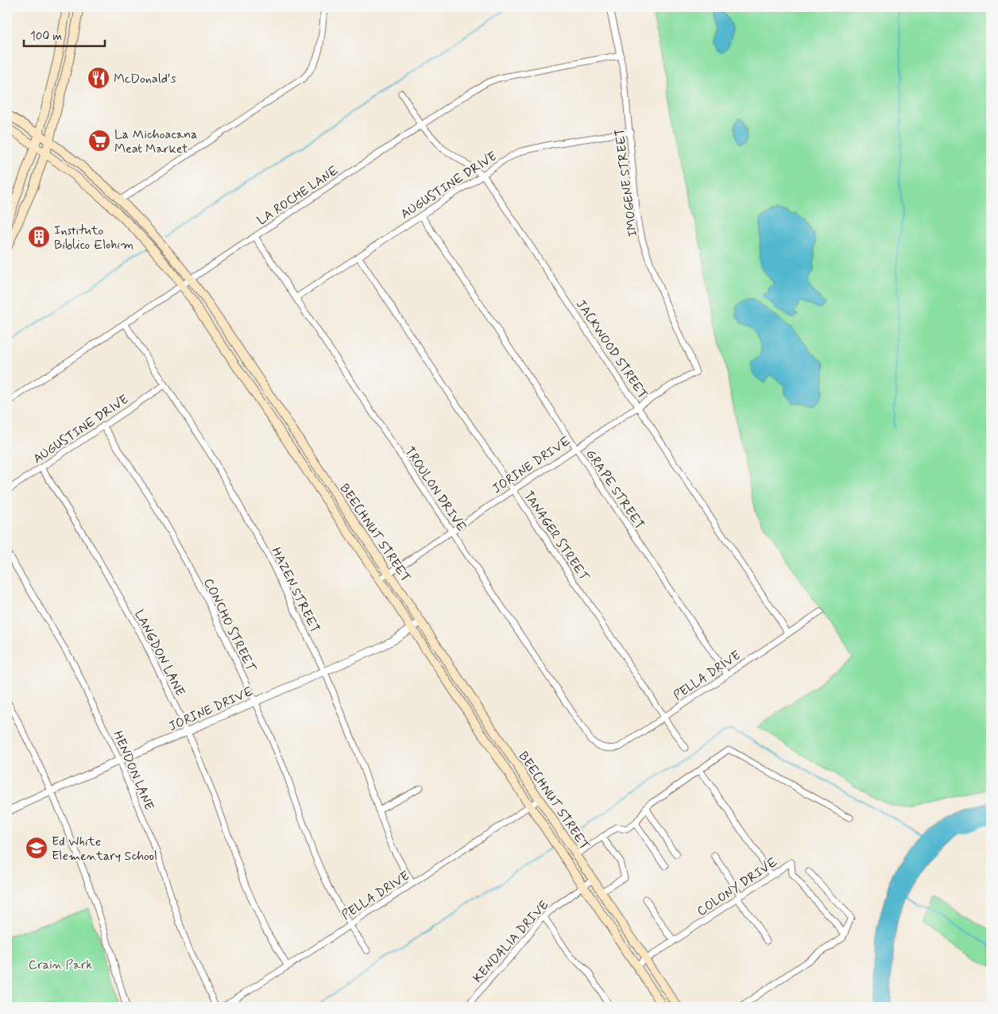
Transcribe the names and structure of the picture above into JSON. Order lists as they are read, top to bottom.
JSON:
{
  "streets": {
    "main road": ["BEECHNUT STREET"],
    "street": [
      "IMOGENE STREET",
      "AUGUSTINE DRIVE",
      "LA ROCHE LANE",
      "JACKWOOD STREET",
      "JORINE DRIVE",
      "TROULON DRIVE",
      "GRAPE STREET",
      "TANAGER STREET",
      "HAZEN STREET",
      "CONCHO STREET",
      "LANGDON LANE",
      "PELLA DRIVE",
      "HENDON LANE",
      "COLONY DRIVE",
      "KENDALIA DRIVE"
    ]
  },
  "crossings": [
    ["IMOGENE STREET", "AUGUSTINE DRIVE"],
    ["IMOGENE STREET", "LA ROCHE LANE"],
    ["IMOGENE STREET", "JORINE DRIVE"],
    ["AUGUSTINE DRIVE", "JACKWOOD STREET"],
    ["AUGUSTINE DRIVE", "TROULON DRIVE"],
    ["AUGUSTINE DRIVE", "GRAPE STREET"],
    ["AUGUSTINE DRIVE", "TANAGER STREET"],
    ["AUGUSTINE DRIVE", "HAZEN STREET"],
    ["AUGUSTINE DRIVE", "CONCHO STREET"],
    ["AUGUSTINE DRIVE", "LANGDON LANE"],
    ["LA ROCHE LANE", "JACKWOOD STREET"],
    ["LA ROCHE LANE", "TROULON DRIVE"],
    ["LA ROCHE LANE", "BEECHNUT STREET"],
    ["LA ROCHE LANE", "HAZEN STREET"],
    ["JACKWOOD STREET", "JORINE DRIVE"],
    ["JACKWOOD STREET", "PELLA DRIVE"],
    ["JORINE DRIVE", "TROULON DRIVE"],
    ["JORINE DRIVE", "GRAPE STREET"],
    ["JORINE DRIVE", "BEECHNUT STREET"],
    ["JORINE DRIVE", "TANAGER STREET"],
    ["JORINE DRIVE", "HAZEN STREET"],
    ["JORINE DRIVE", "CONCHO STREET"],
    ["JORINE DRIVE", "LANGDON LANE"],
    ["JORINE DRIVE", "HENDON LANE"],
    ["TROULON DRIVE", "PELLA DRIVE"],
    ["GRAPE STREET", "PELLA DRIVE"],
    ["BEECHNUT STREET", "PELLA DRIVE"],
    ["BEECHNUT STREET", "COLONY DRIVE"],
    ["BEECHNUT STREET", "KENDALIA DRIVE"],
    ["TANAGER STREET", "PELLA DRIVE"],
    ["HAZEN STREET", "PELLA DRIVE"],
    ["CONCHO STREET", "PELLA DRIVE"],
    ["LANGDON LANE", "PELLA DRIVE"]
  ],
  "parks": ["Crain Park"],
  "places": {
    "restaurant": ["McDonald's"],
    "supermarket": ["La Michoacana Meat Market"],
    "building": ["Instituto Biblico Elohim"],
    "school or university": ["Ed White Elementary School"]
  },
  "scale_bar": "100 m"
}
